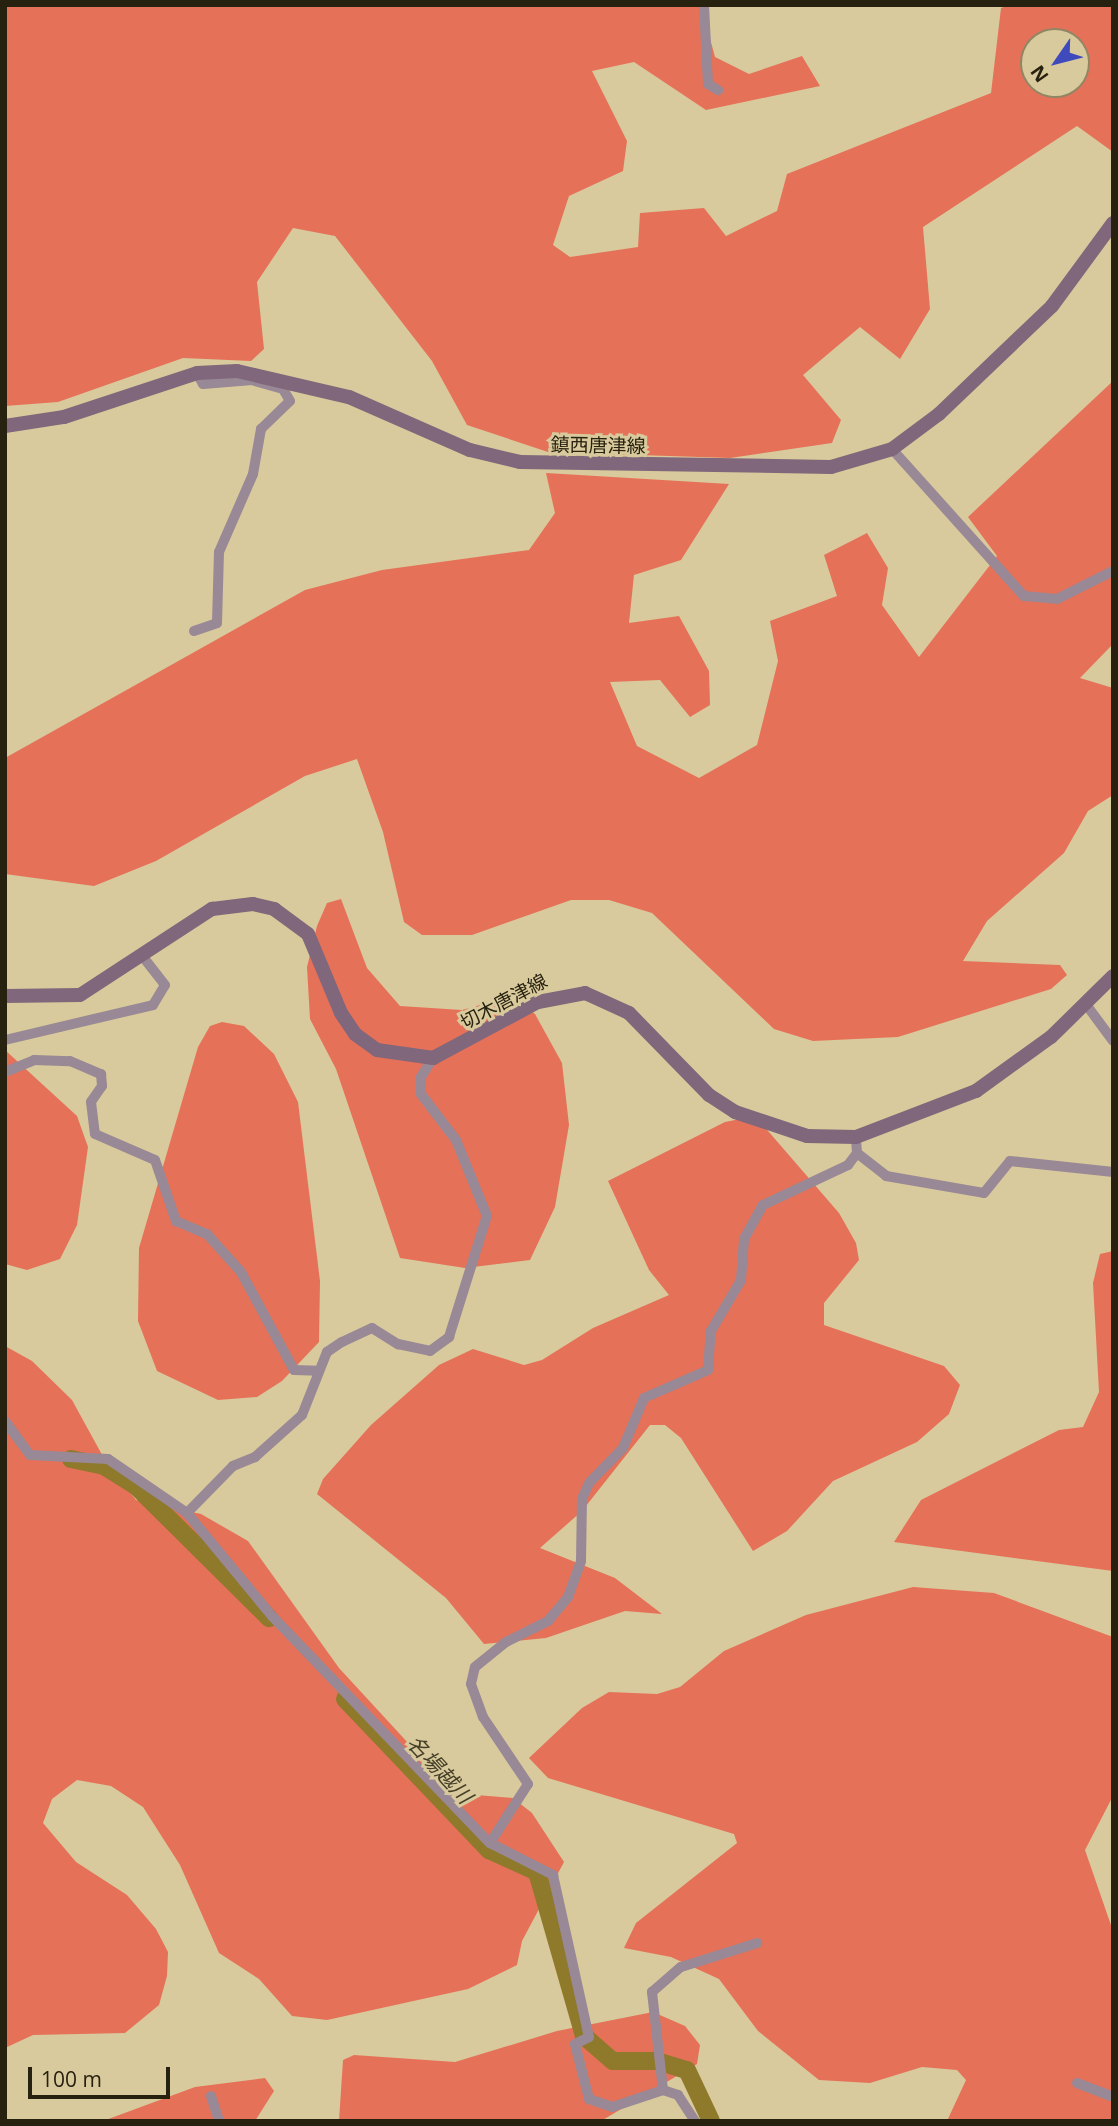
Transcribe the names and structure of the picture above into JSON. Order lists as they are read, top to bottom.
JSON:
{
  "streets": {
    "main road": ["鎮西唐津線", "切木唐津線"]
  },
  "water": ["名場越川"],
  "scale_bar": "100 m",
  "north": "bottom left"
}
